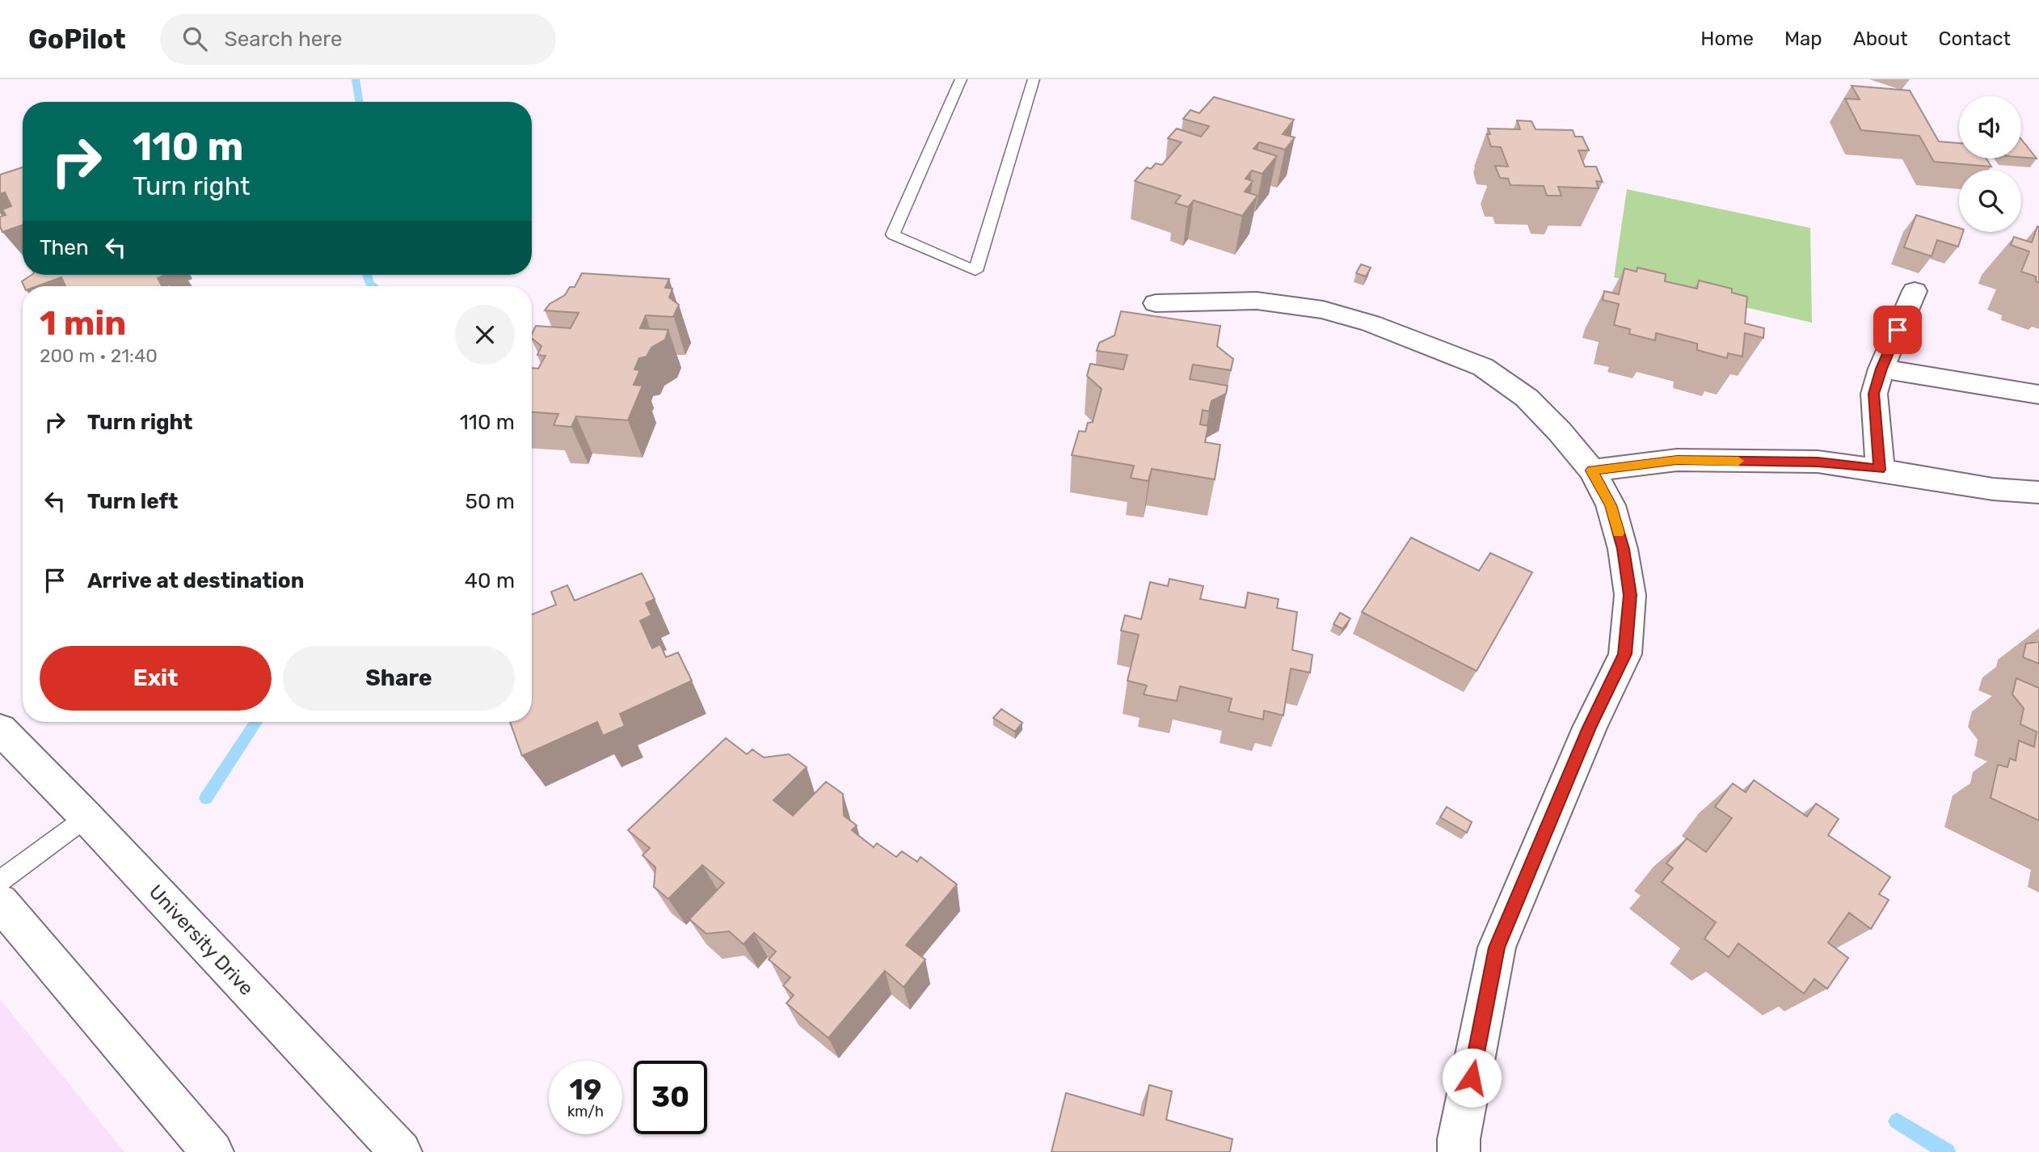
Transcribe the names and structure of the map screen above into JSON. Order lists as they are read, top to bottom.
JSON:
{
  "streets": {
    "street": ["University Drive"]
  },
  "page": {
    "header": "GoPilot",
    "search": "Search here",
    "nav": [
      "Home",
      "Map",
      "About",
      "Contact"
    ],
    "turn": ["110 m", "Turn right"],
    "then": "Then",
    "heading": ["1 min", "200 m · 21:40"],
    "list": [
      {
        "name": "Turn right",
        "value": "110 m"
      },
      {
        "name": "Turn left",
        "value": "50 m"
      },
      {
        "name": "Arrive at destination",
        "value": "40 m"
      }
    ],
    "buttons": ["Exit", "Share"],
    "speed": "19 km/h",
    "limit": "30"
  }
}
